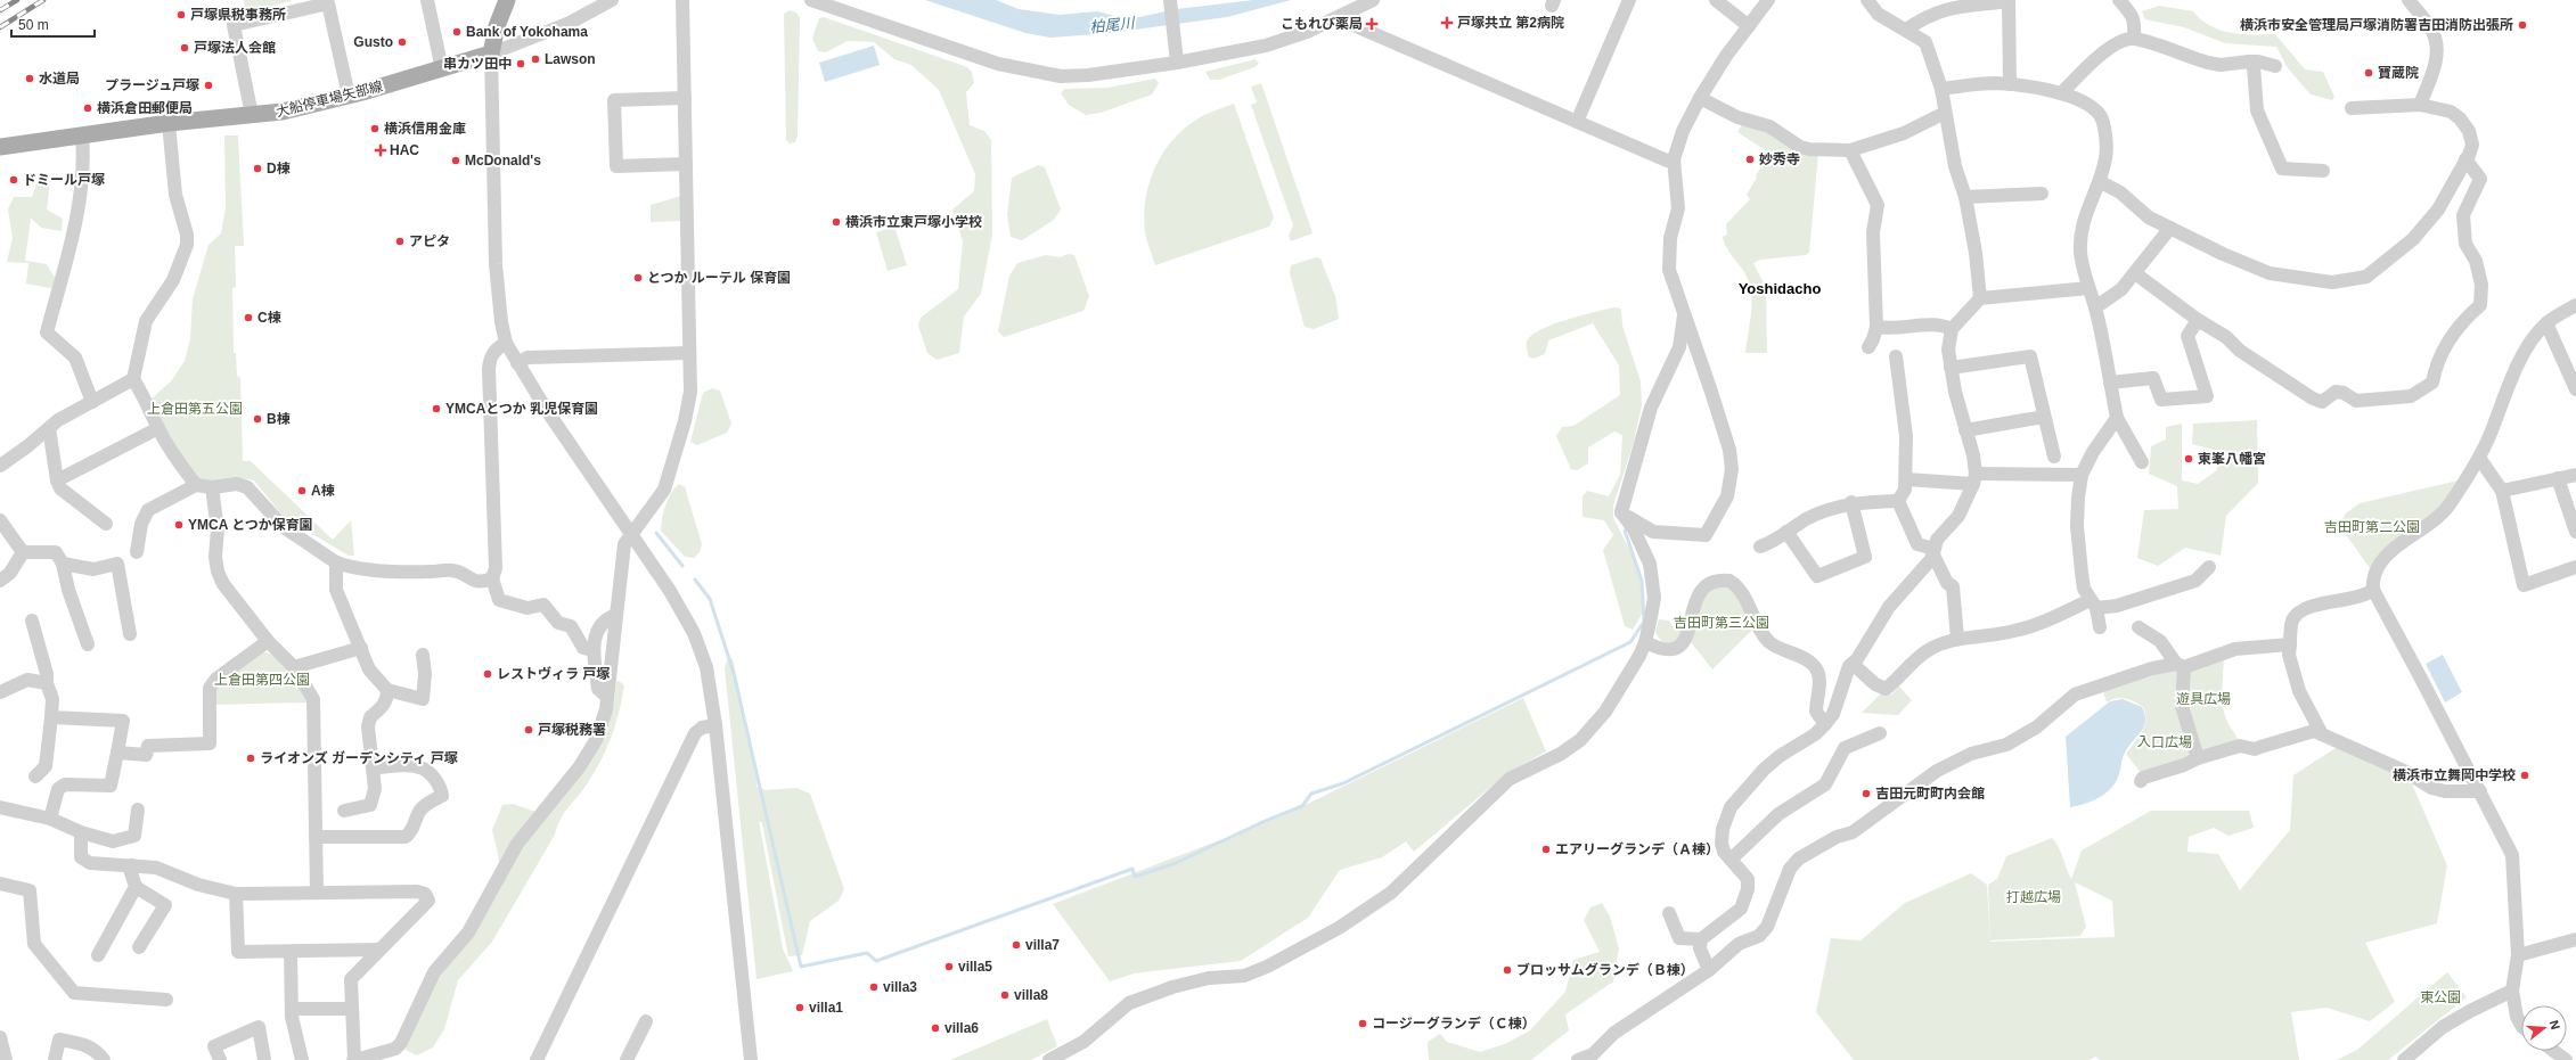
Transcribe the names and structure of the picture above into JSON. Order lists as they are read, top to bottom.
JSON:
{
  "streets": {
    "main road": ["大船停車場矢部線"]
  },
  "districts": ["Yoshidacho"],
  "water": ["柏尾川"],
  "parks": [
    "上倉田第五公園",
    "吉田町第二公園",
    "吉田町第三公園",
    "上倉田第四公園",
    "遊具広場",
    "入口広場",
    "打越広場",
    "東公園"
  ],
  "places": {
    "other": [
      "戸塚県税事務所",
      "横浜市安全管理局戸塚消防署吉田消防出張所",
      "Bank of Yokohama",
      "Gusto",
      "戸塚法人会館",
      "Lawson",
      "串カツ田中",
      "寶蔵院",
      "水道局",
      "プラージュ戸塚",
      "横浜倉田郵便局",
      "横浜信用金庫",
      "妙秀寺",
      "McDonald's",
      "D棟",
      "ドミール戸塚",
      "横浜市立東戸塚小学校",
      "アピタ",
      "とつか ルーテル 保育園",
      "C棟",
      "YMCAとつか 乳児保育園",
      "B棟",
      "東峯八幡宮",
      "A棟",
      "YMCA とつか保育園",
      "レストヴィラ 戸塚",
      "戸塚税務署",
      "ライオンズ ガーデンシティ 戸塚",
      "横浜市立舞岡中学校",
      "吉田元町町内会館",
      "エアリーグランデ（Ａ棟）",
      "villa7",
      "villa5",
      "ブロッサムグランデ（Ｂ棟）",
      "villa3",
      "villa8",
      "villa1",
      "コージーグランデ（Ｃ棟）",
      "villa6"
    ],
    "health": ["戸塚共立 第2病院", "こもれび薬局", "HAC"]
  },
  "scale_bar": "50 m",
  "north": "right"
}
